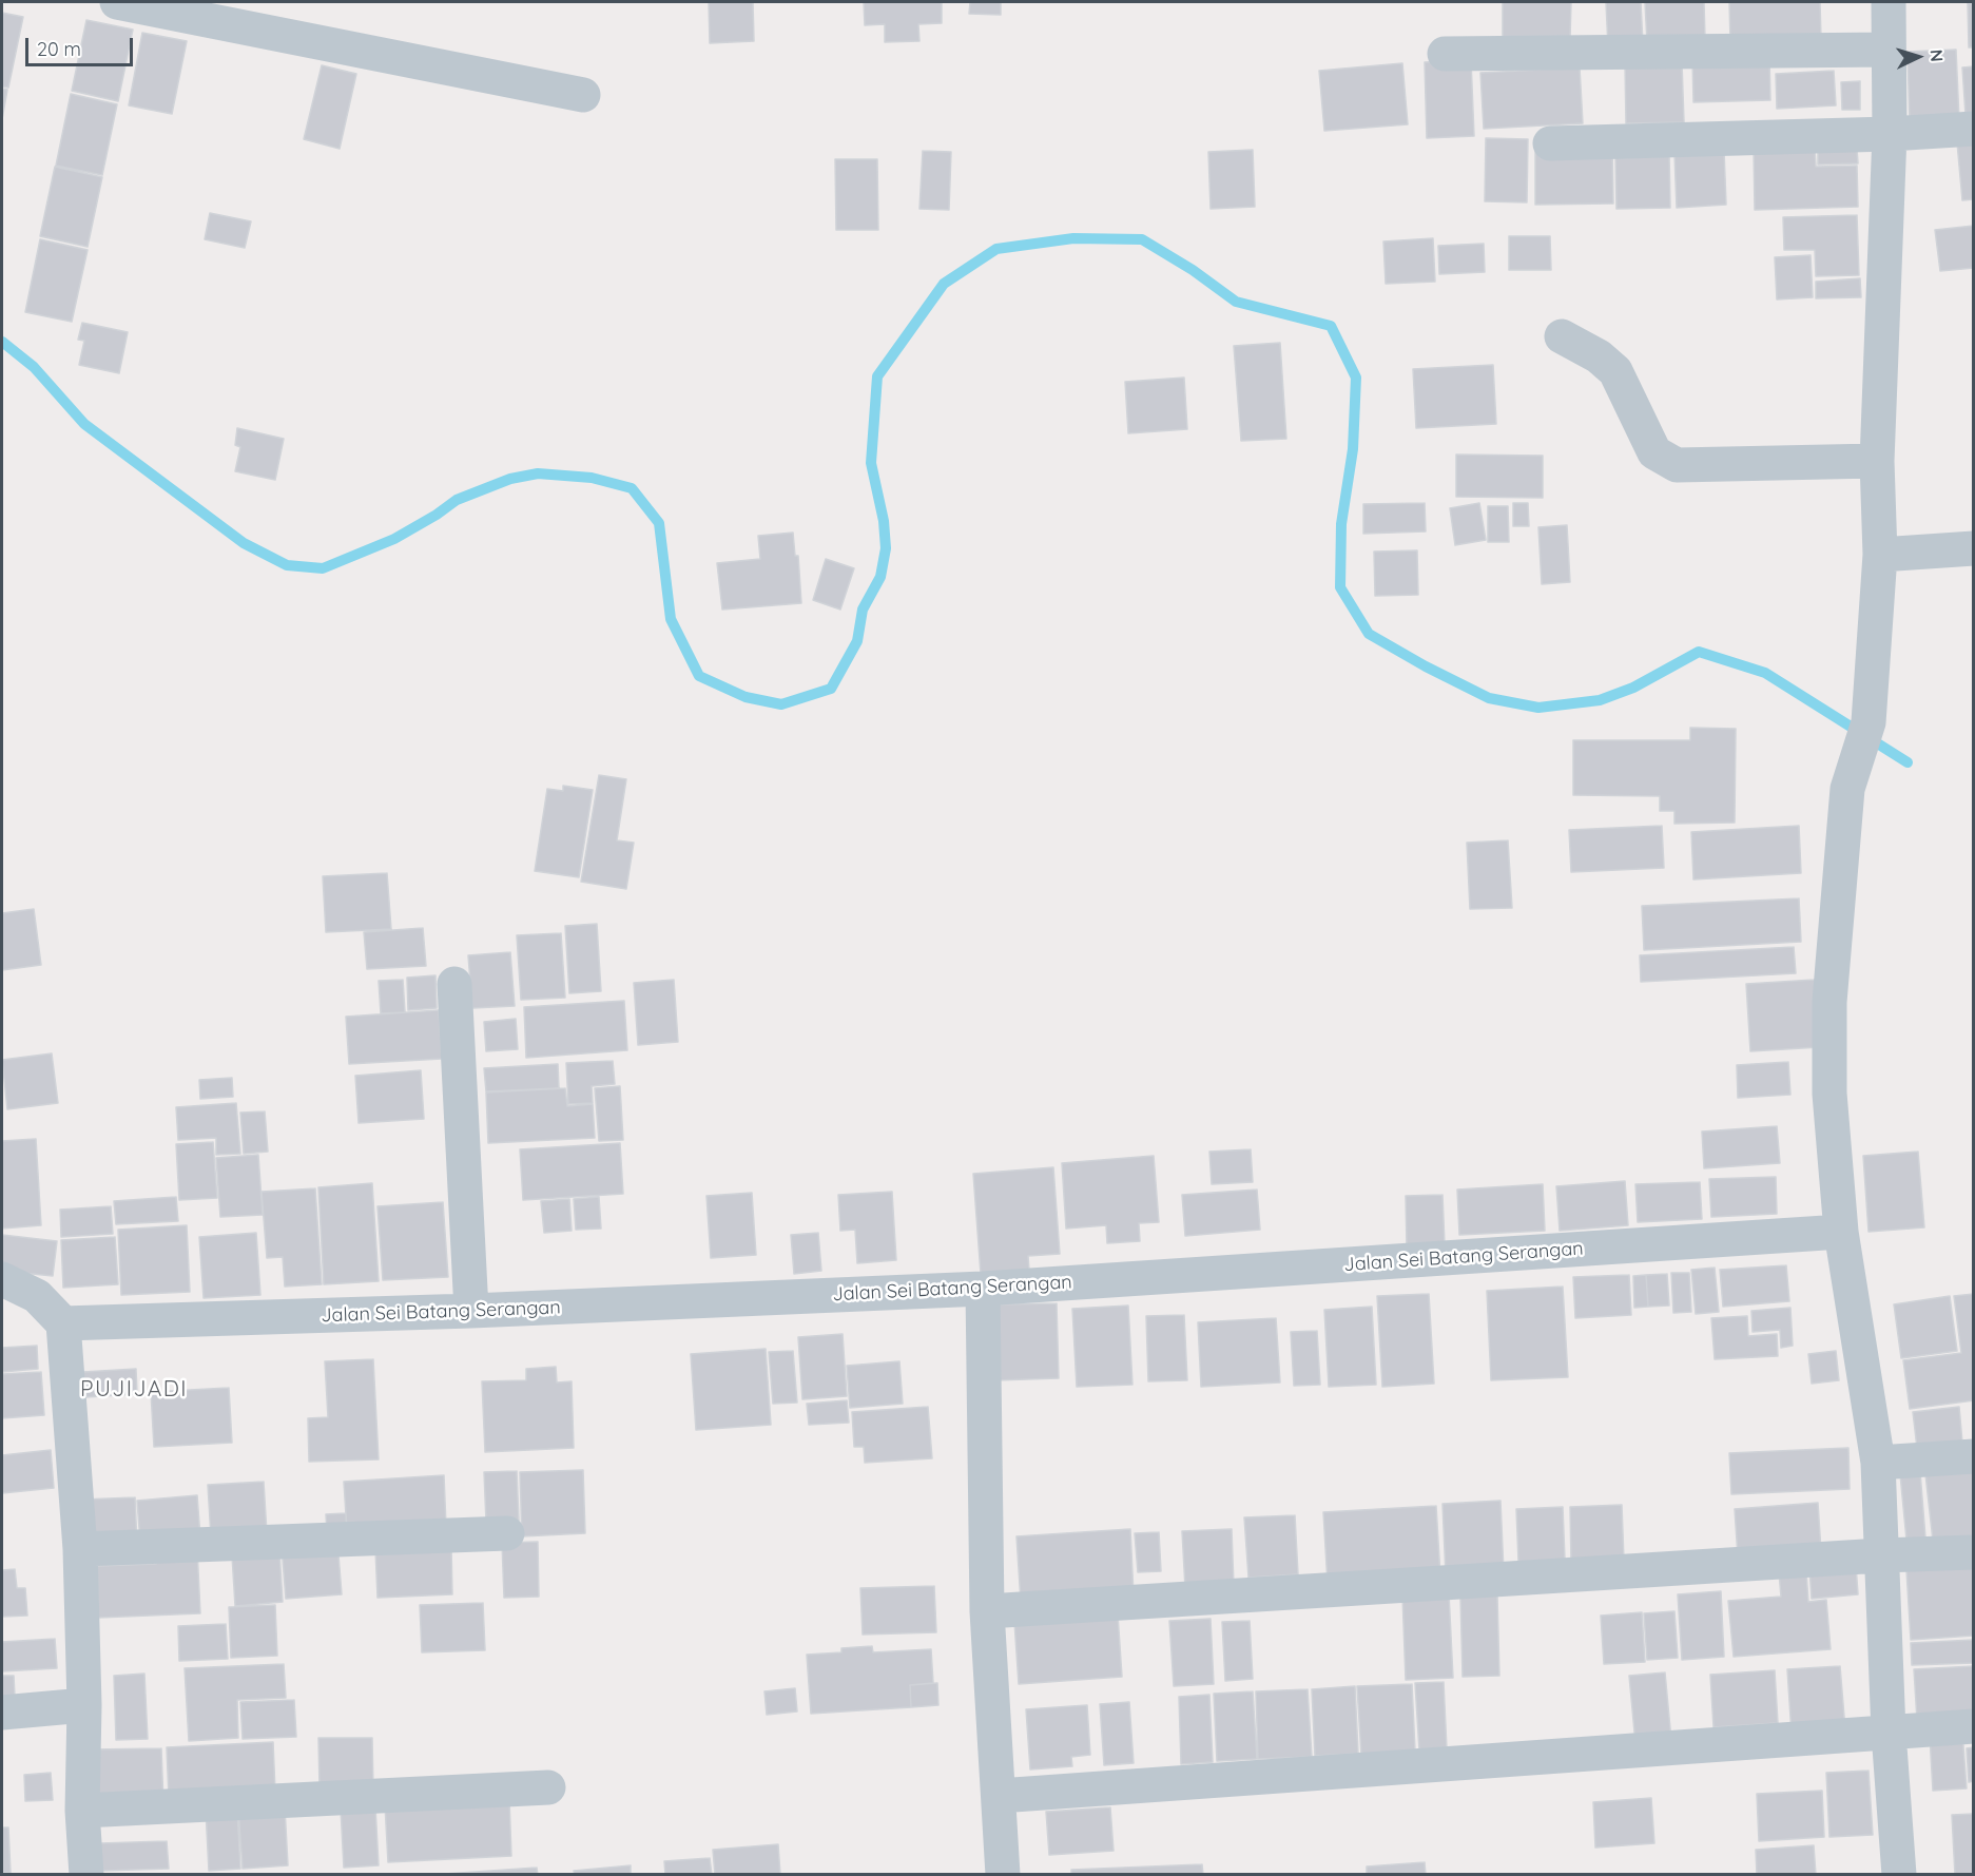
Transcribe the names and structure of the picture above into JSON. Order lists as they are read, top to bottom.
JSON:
{
  "streets": {
    "street": ["Jalan Sei Batang Serangan"]
  },
  "districts": ["PUJIJADI"],
  "scale_bar": "20 m",
  "north": "right"
}
